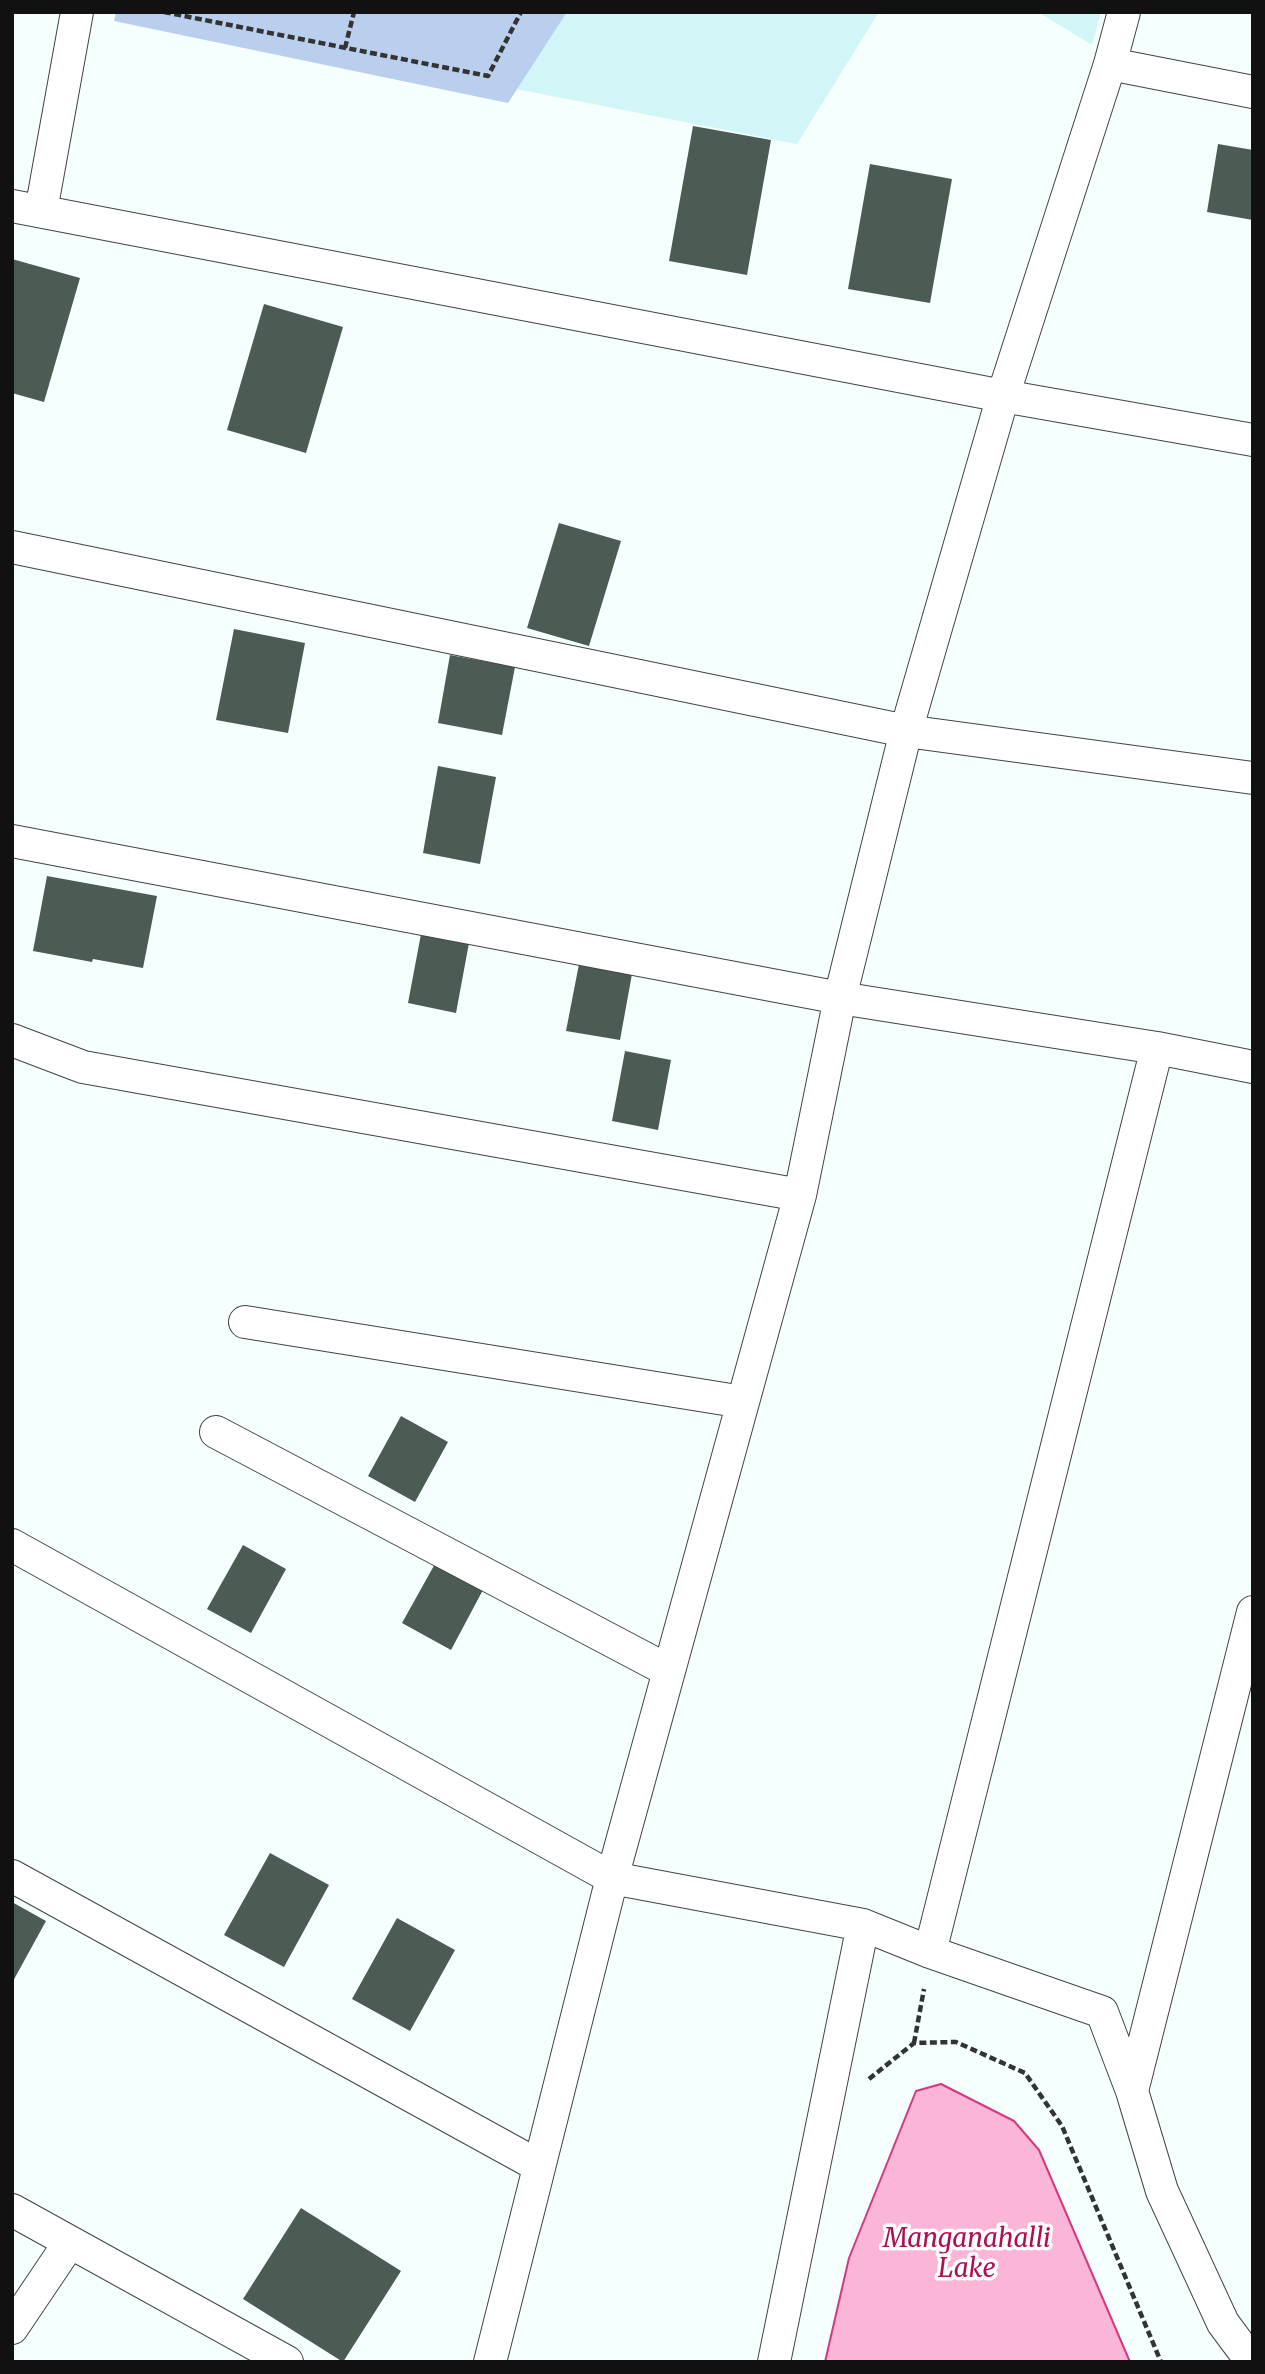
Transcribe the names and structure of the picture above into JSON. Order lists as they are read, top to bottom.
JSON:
{
  "water": ["Manganahalli Lake"]
}
